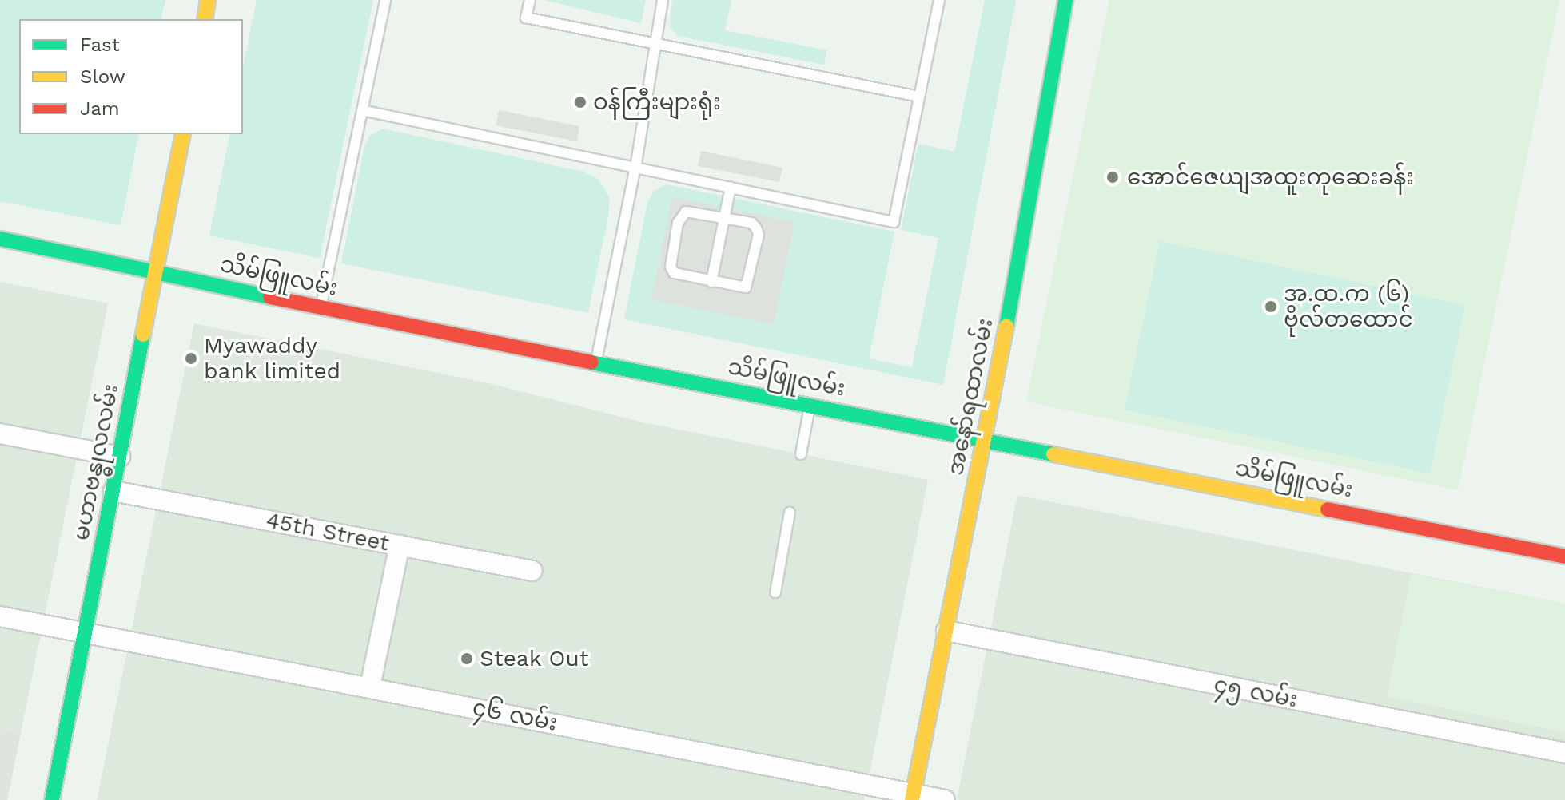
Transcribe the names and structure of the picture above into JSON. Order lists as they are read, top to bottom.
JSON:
{
  "streets": {
    "main road": ["သိမ်ဖြူလမ်း", "အနော်ရထာလမ်း", "မဟာဗန္ဓုလလမ်း"],
    "street": ["45th Street", "၄၅ လမ်း", "၄၆ လမ်း"]
  },
  "crossings": [
    ["သိမ်ဖြူလမ်း", "အနော်ရထာလမ်း"],
    ["သိမ်ဖြူလမ်း", "မဟာဗန္ဓုလလမ်း"],
    ["အနော်ရထာလမ်း", "၄၅ လမ်း"],
    ["အနော်ရထာလမ်း", "၄၆ လမ်း"],
    ["မဟာဗန္ဓုလလမ်း", "45th Street"],
    ["မဟာဗန္ဓုလလမ်း", "၄၆ လမ်း"],
    ["45th Street", "၄၆ လမ်း"]
  ],
  "places": [
    "ဝန်ကြီးများရုံး",
    "အောင်ဇေယျအထူးကုဆေးခန်း",
    "အ.ထ.က (၆) ဗိုလ်တထောင်",
    "Myawaddy bank limited",
    "Steak Out"
  ],
  "legend": ["Fast", "Slow", "Jam"]
}
